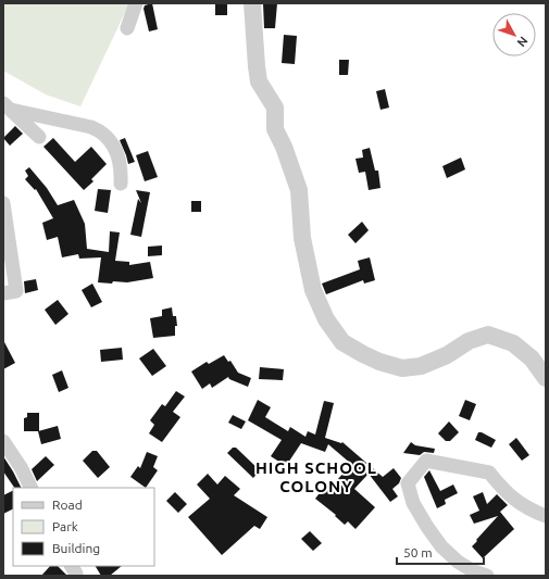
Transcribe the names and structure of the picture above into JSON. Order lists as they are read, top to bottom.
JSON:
{
  "districts": ["HIGH SCHOOL COLONY"],
  "legend": ["Road", "Park", "Building"],
  "scale_bar": "50 m",
  "north": "bottom right"
}
